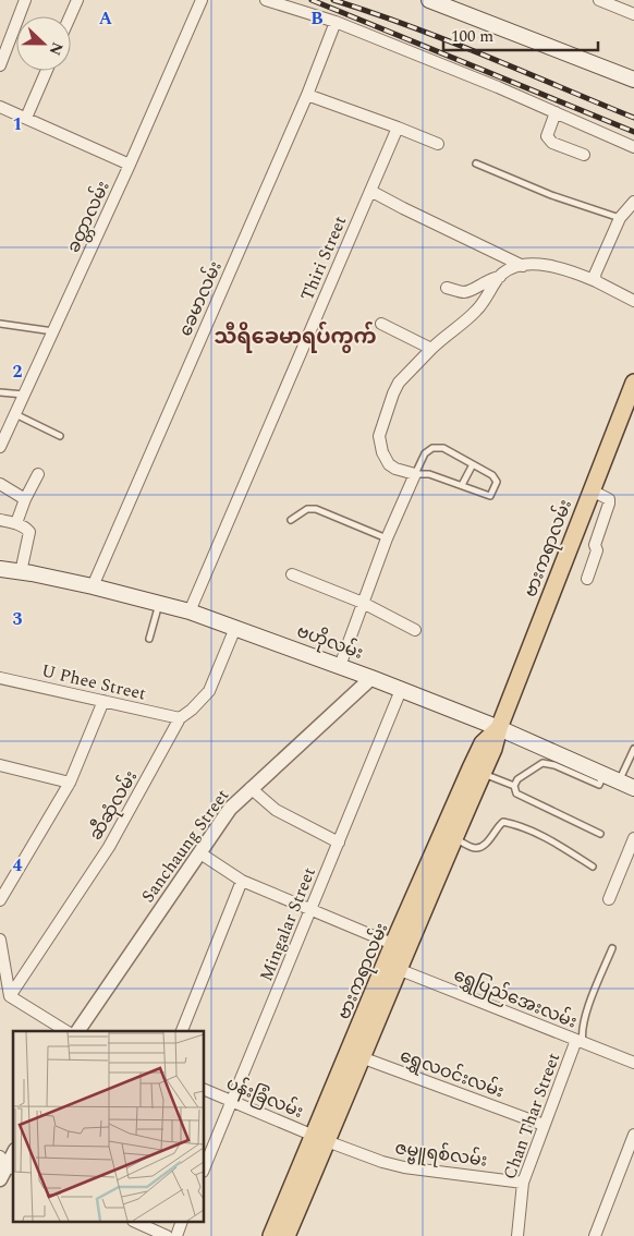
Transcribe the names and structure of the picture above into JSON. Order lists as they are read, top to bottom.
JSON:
{
  "streets": {
    "main road": ["ဗားကရာလမ်း", "ဗဟိုလမ်း"],
    "street": [
      "ခတ္တာလမ်း",
      "Thiri Street",
      "ခေမာလမ်း",
      "U Phee Street",
      "ဆီဆုံလမ်း",
      "Sanchaung Street",
      "Mingalar Street",
      "ရွှေပြည်အေးလမ်း",
      "ရွှေလဝင်းလမ်း",
      "ပန်းခြံလမ်း",
      "Chan Thar Street",
      "ဇမ္ဗူရစ်လမ်း"
    ]
  },
  "crossings": [
    ["Thiri Street", "ဗဟိုလမ်း"],
    ["ခေမာလမ်း", "ဗဟိုလမ်း"],
    ["ဗားကရာလမ်း", "ဗဟိုလမ်း"],
    ["ဗားကရာလမ်း", "ရွှေပြည်အေးလမ်း"],
    ["ဗားကရာလမ်း", "ရွှေလဝင်းလမ်း"],
    ["ဗားကရာလမ်း", "ပန်းခြံလမ်း"],
    ["ဗားကရာလမ်း", "ဇမ္ဗူရစ်လမ်း"],
    ["ဗဟိုလမ်း", "ဆီဆုံလမ်း"],
    ["ဗဟိုလမ်း", "Sanchaung Street"],
    ["ဗဟိုလမ်း", "Mingalar Street"],
    ["U Phee Street", "ဆီဆုံလမ်း"],
    ["Mingalar Street", "ပန်းခြံလမ်း"],
    ["ရွှေပြည်အေးလမ်း", "Chan Thar Street"],
    ["ရွှေလဝင်းလမ်း", "Chan Thar Street"],
    ["ပန်းခြံလမ်း", "ဇမ္ဗူရစ်လမ်း"],
    ["Chan Thar Street", "ဇမ္ဗူရစ်လမ်း"]
  ],
  "districts": ["သီရိခေမာရပ်ကွက်"],
  "scale_bar": "100 m",
  "north": "right",
  "grid": {
    "columns": ["A", "B"],
    "rows": [
      "1",
      "2",
      "3",
      "4"
    ]
  }
}
